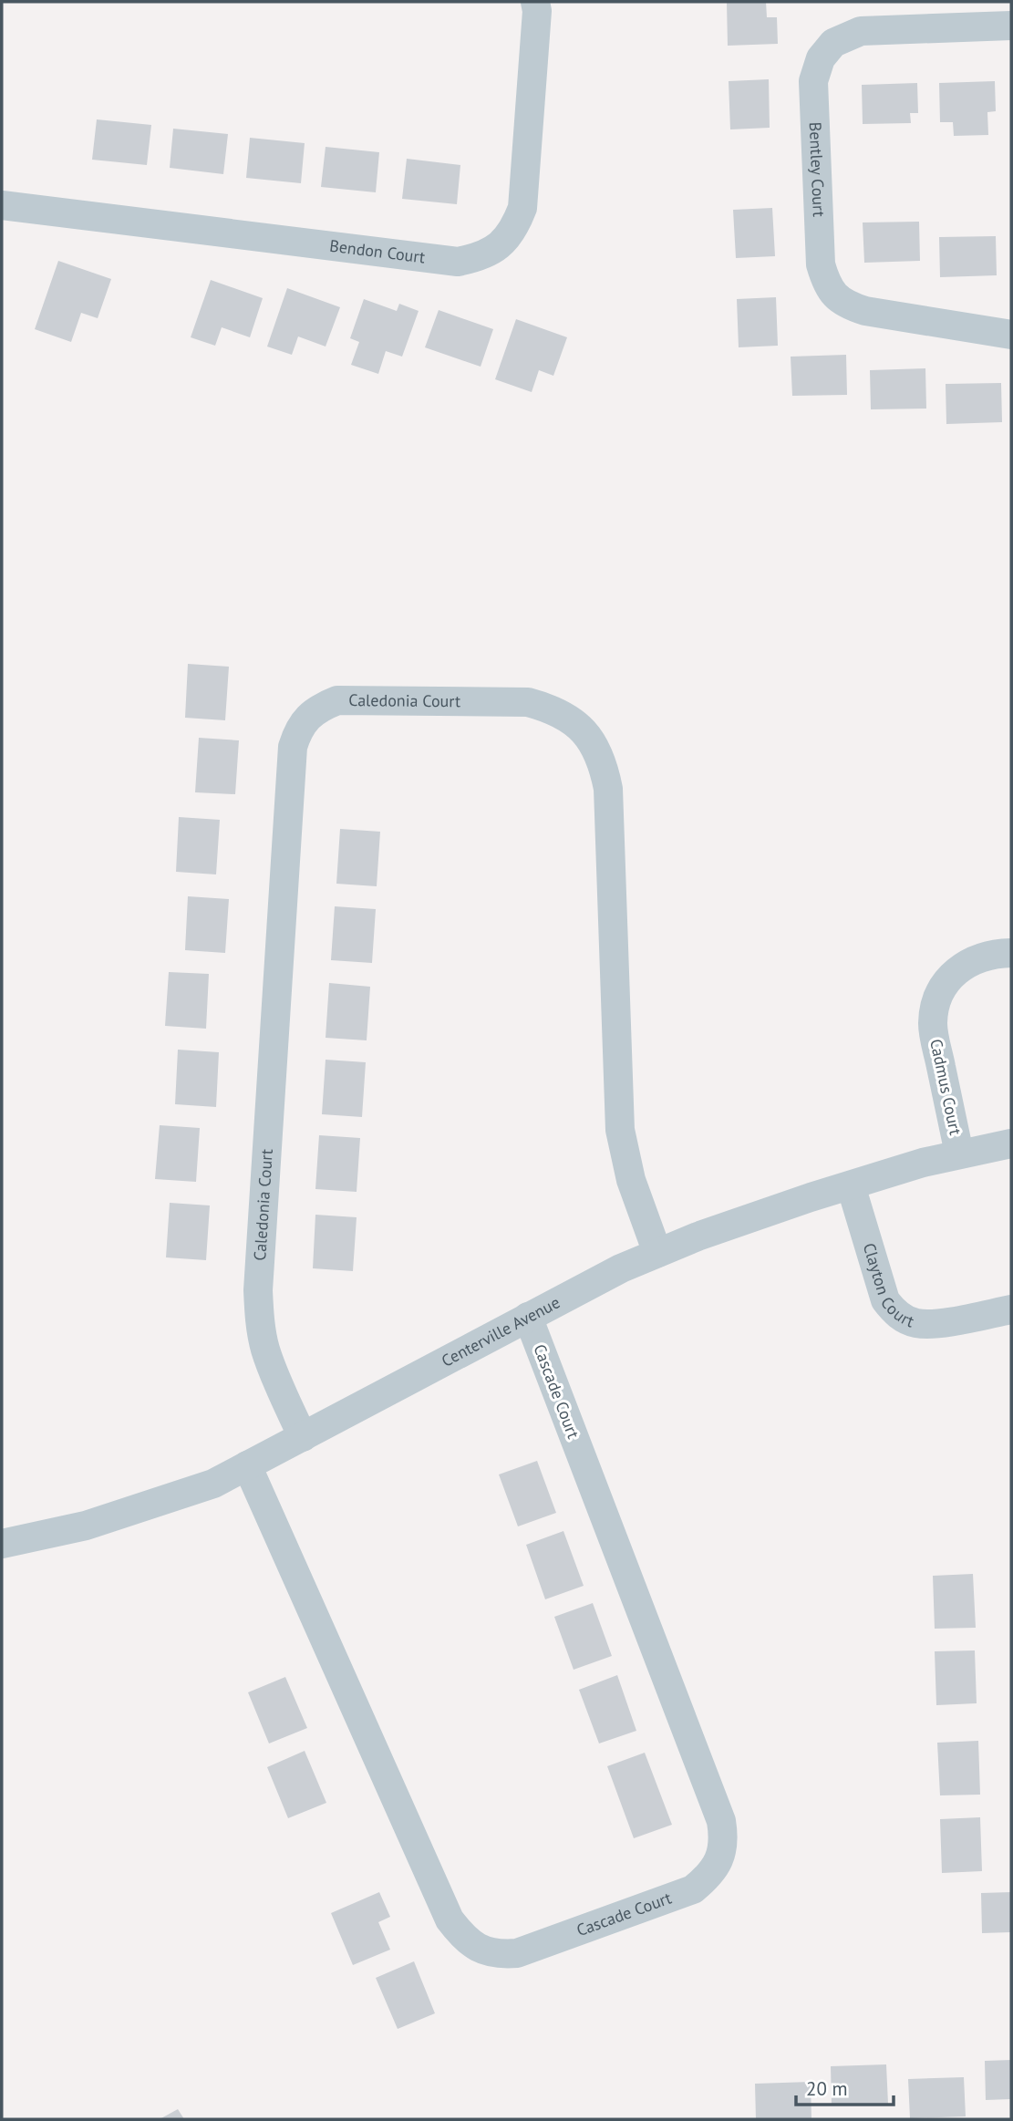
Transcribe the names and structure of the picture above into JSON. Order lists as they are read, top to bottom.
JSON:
{
  "streets": {
    "street": [
      "Bentley Court",
      "Bendon Court",
      "Caledonia Court",
      "Cadmus Court",
      "Clayton Court",
      "Centerville Avenue",
      "Cascade Court"
    ]
  },
  "crossings": [
    ["Caledonia Court", "Centerville Avenue"],
    ["Cadmus Court", "Centerville Avenue"],
    ["Clayton Court", "Centerville Avenue"],
    ["Centerville Avenue", "Cascade Court"]
  ],
  "scale_bar": "20 m"
}
